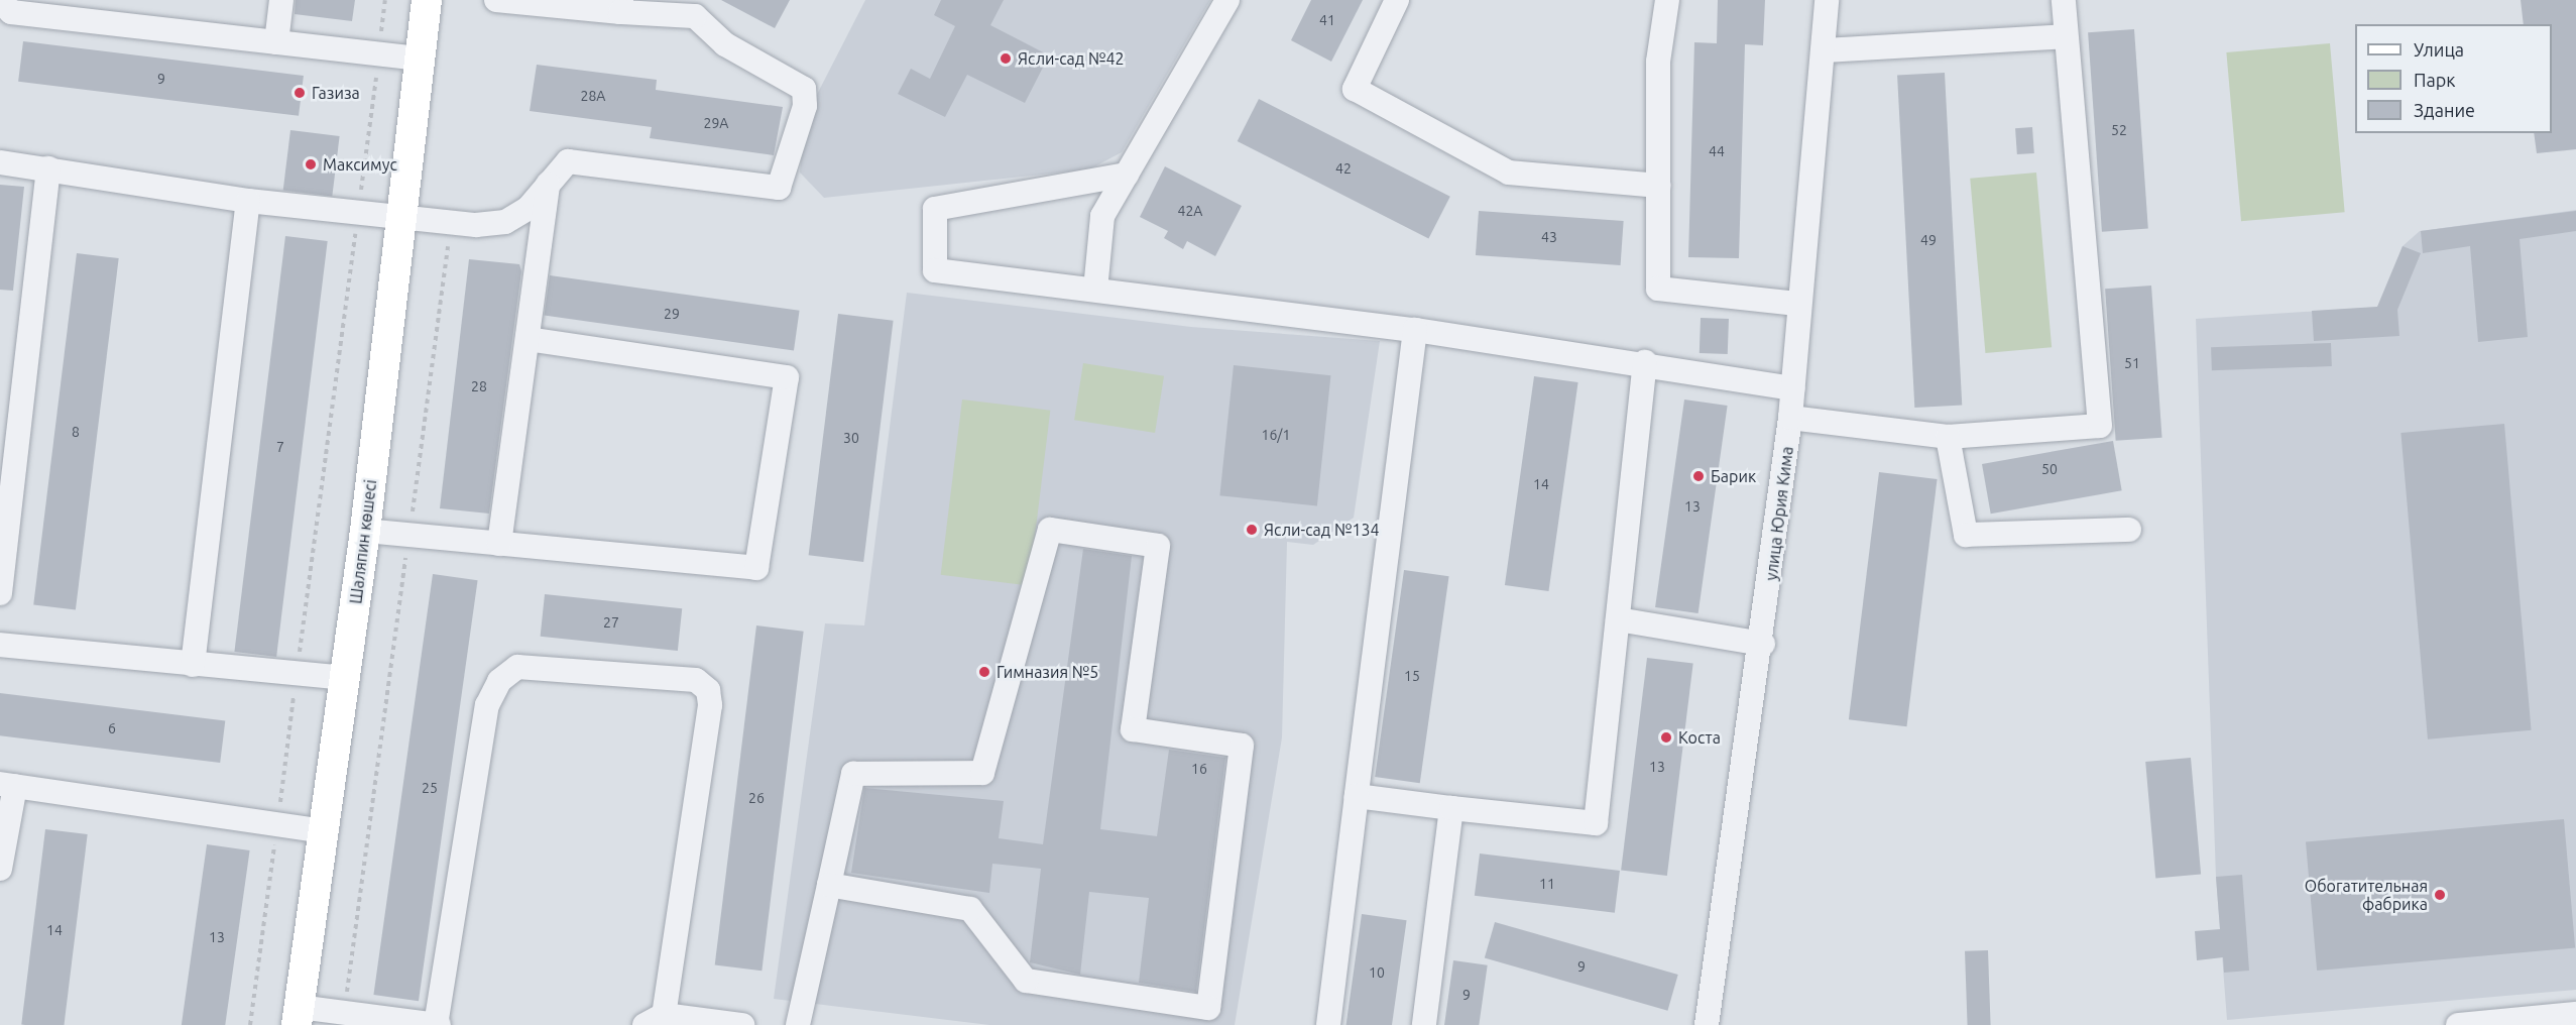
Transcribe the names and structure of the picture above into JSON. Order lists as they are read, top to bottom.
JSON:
{
  "streets": {
    "main road": ["Шаляпин көшесі"],
    "street": ["улица Юрия Кима"]
  },
  "places": [
    "Ясли-сад №42",
    "Газиза",
    "Максимус",
    "Барик",
    "Ясли-сад №134",
    "Гимназия №5",
    "Коста",
    "Обогатительная фабрика"
  ],
  "house_numbers": [
    "41",
    "9",
    "28А",
    "29А",
    "52",
    "44",
    "42",
    "42А",
    "43",
    "49",
    "29",
    "51",
    "28",
    "8",
    "16/1",
    "30",
    "7",
    "50",
    "14",
    "13",
    "27",
    "15",
    "6",
    "13",
    "16",
    "25",
    "26",
    "11",
    "14",
    "13",
    "9",
    "10",
    "9"
  ],
  "legend": ["Улица", "Парк", "Здание"]
}
